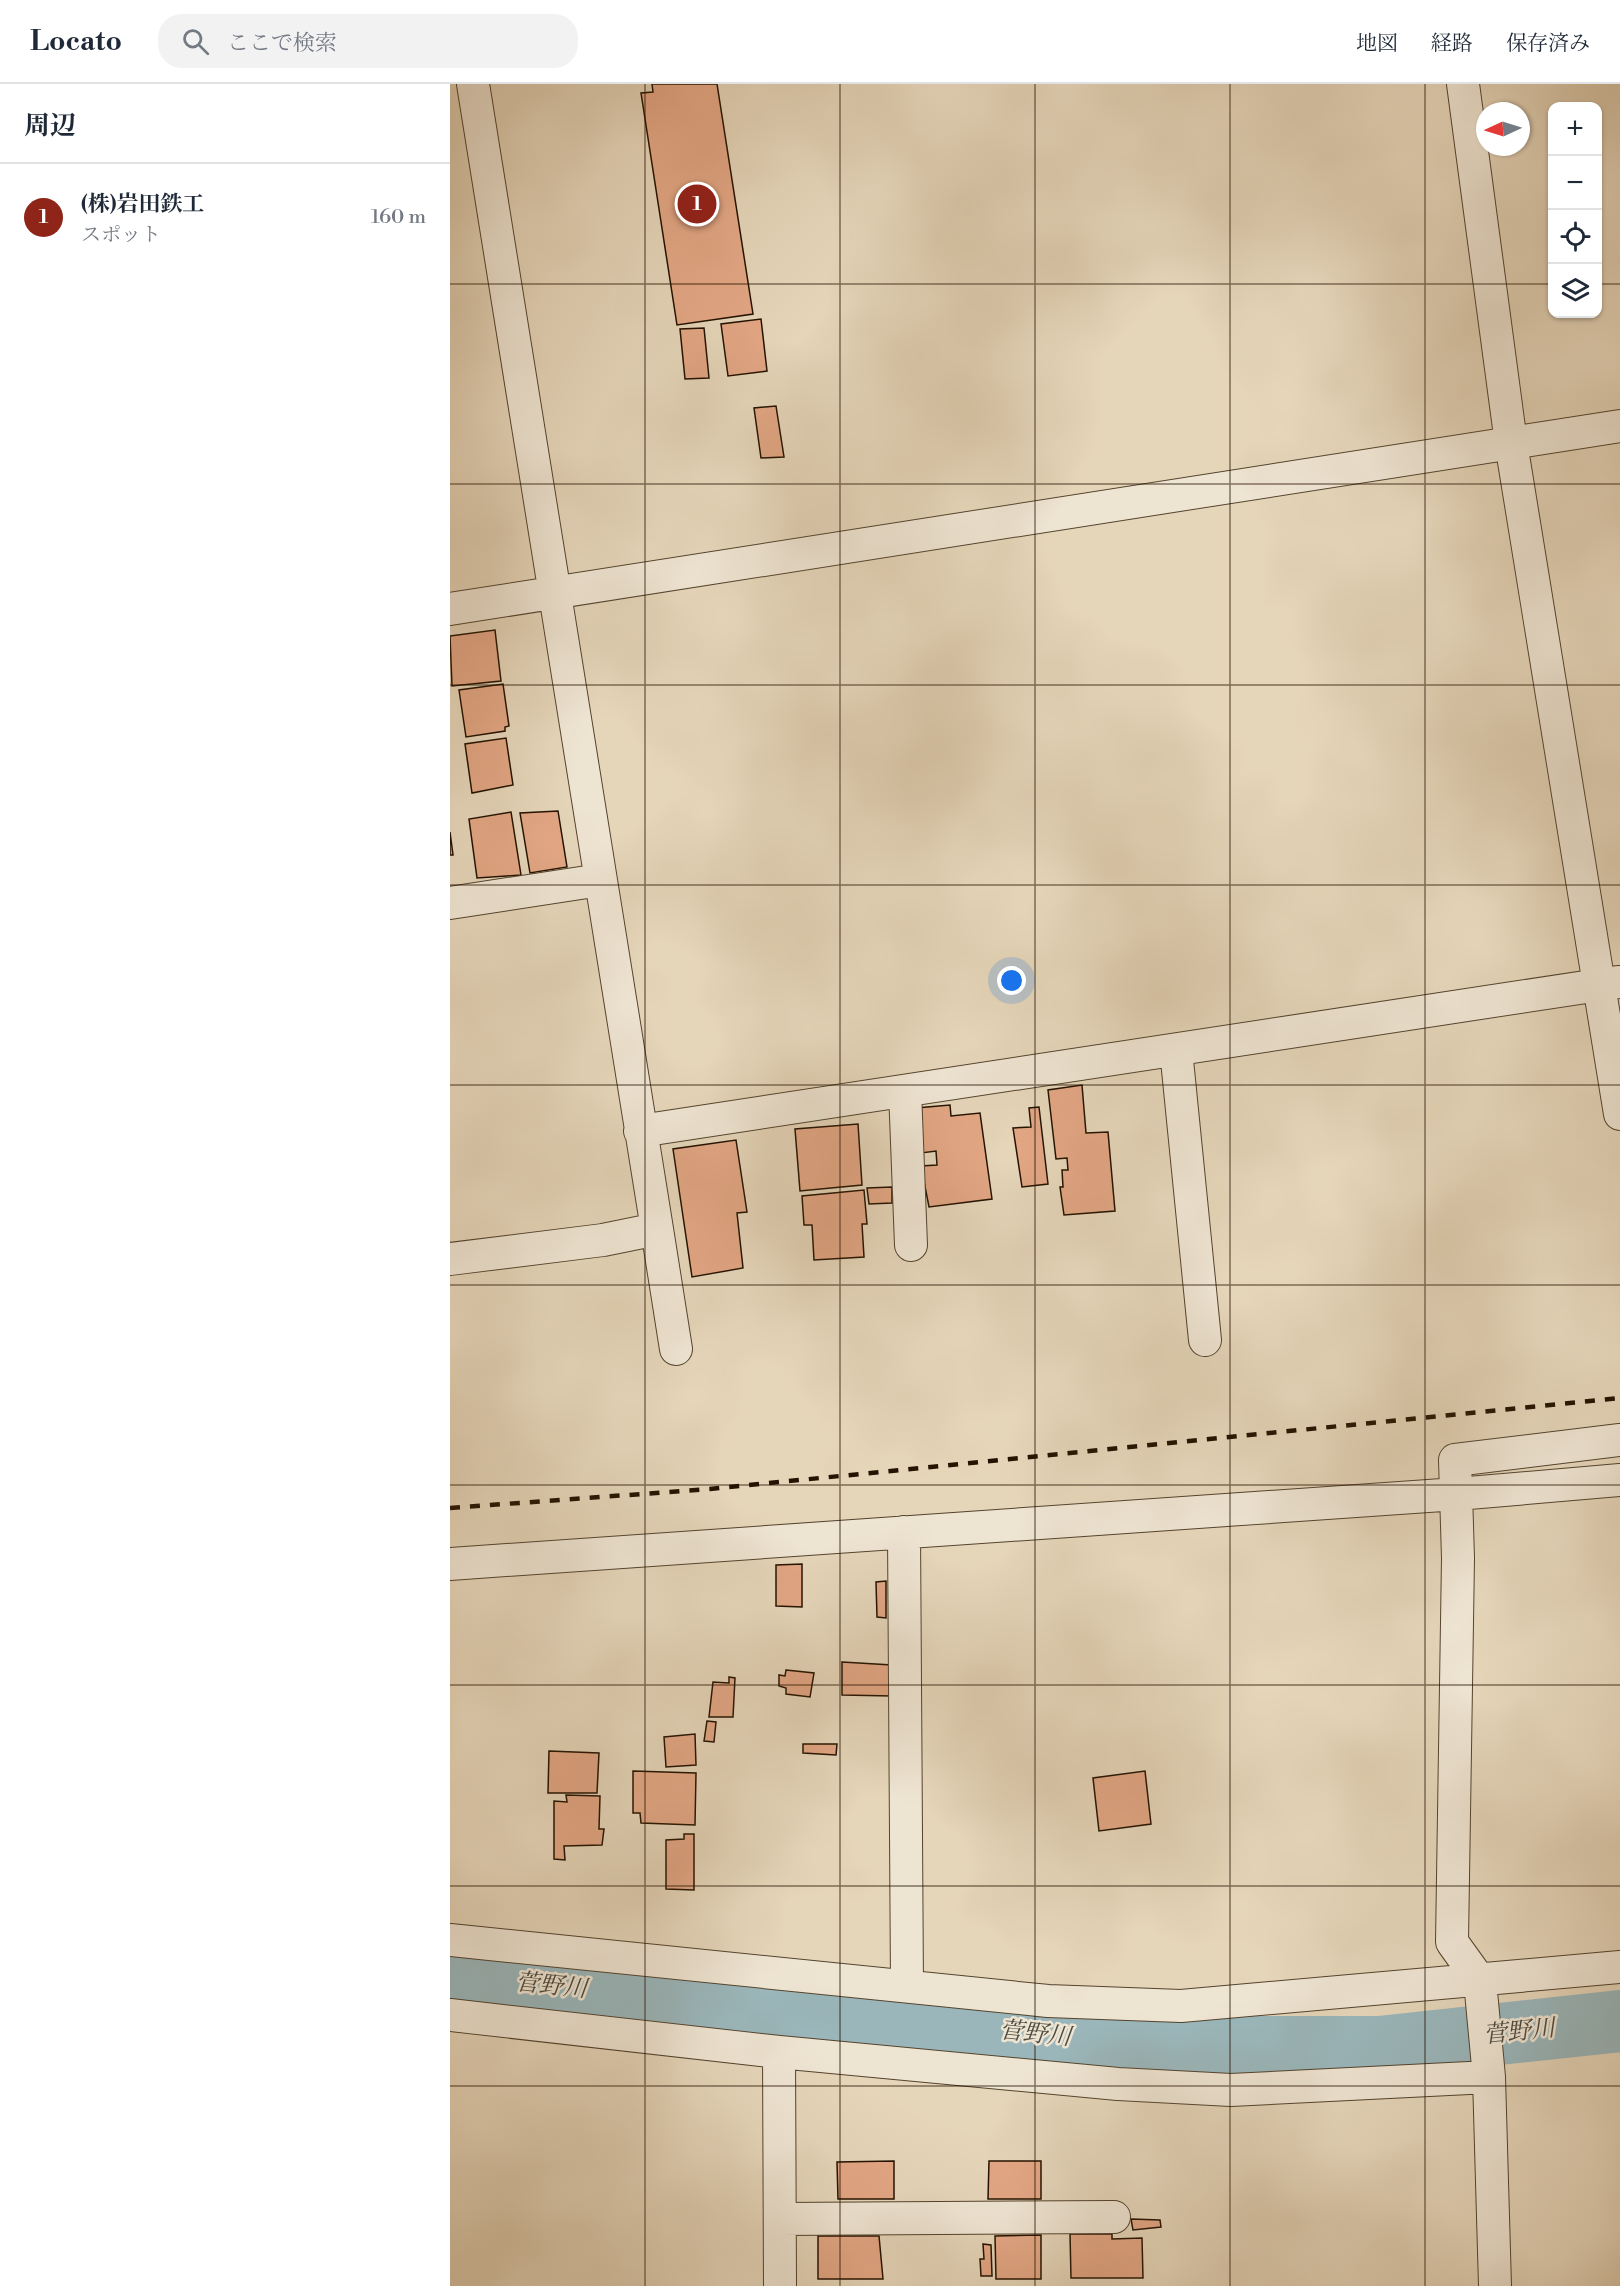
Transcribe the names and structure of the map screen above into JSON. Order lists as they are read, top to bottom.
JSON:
{
  "water": ["菅野川"],
  "north": "left",
  "page": {
    "header": "Locato",
    "search": "ここで検索",
    "nav": ["地図", "経路", "保存済み"],
    "heading": "周辺",
    "map_buttons": ["+", "−"],
    "list": [
      {
        "mark": "1",
        "name": "(株)岩田鉄工",
        "note": "スポット",
        "value": "160 m"
      }
    ],
    "pins": "1"
  }
}
